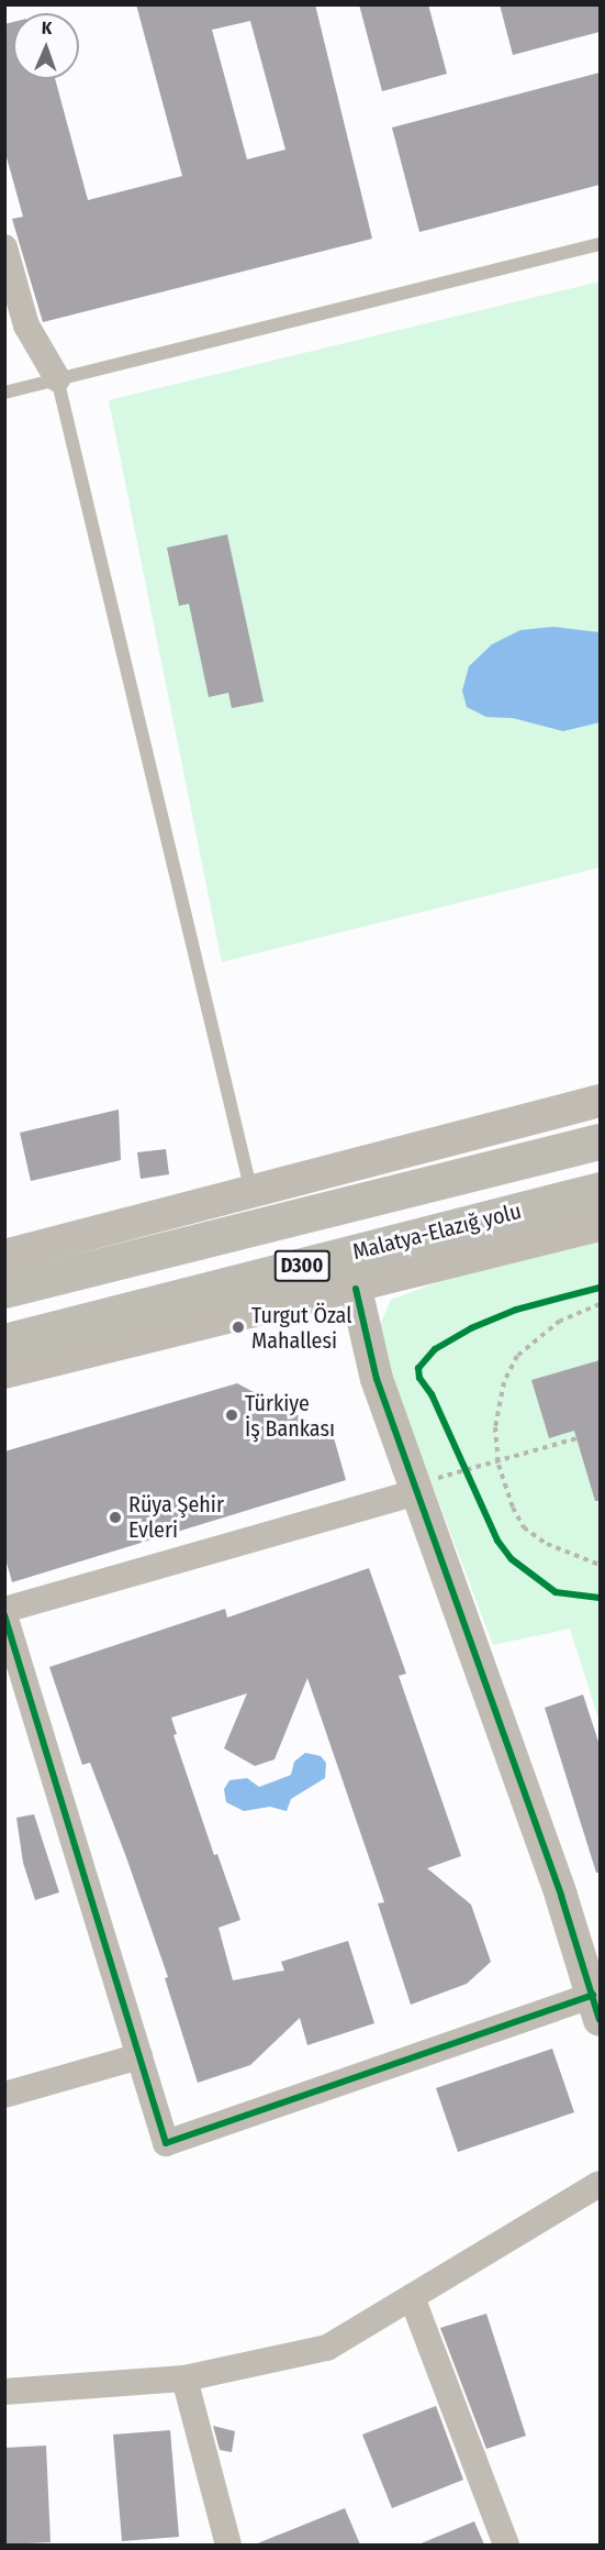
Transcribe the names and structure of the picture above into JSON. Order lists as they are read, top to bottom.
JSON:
{
  "streets": {
    "highway": ["Malatya-Elazığ yolu", "D300"]
  },
  "places": ["Turgut Özal Mahallesi", "Türkiye İş Bankası", "Rüya Şehir Evleri"],
  "north": "top"
}
